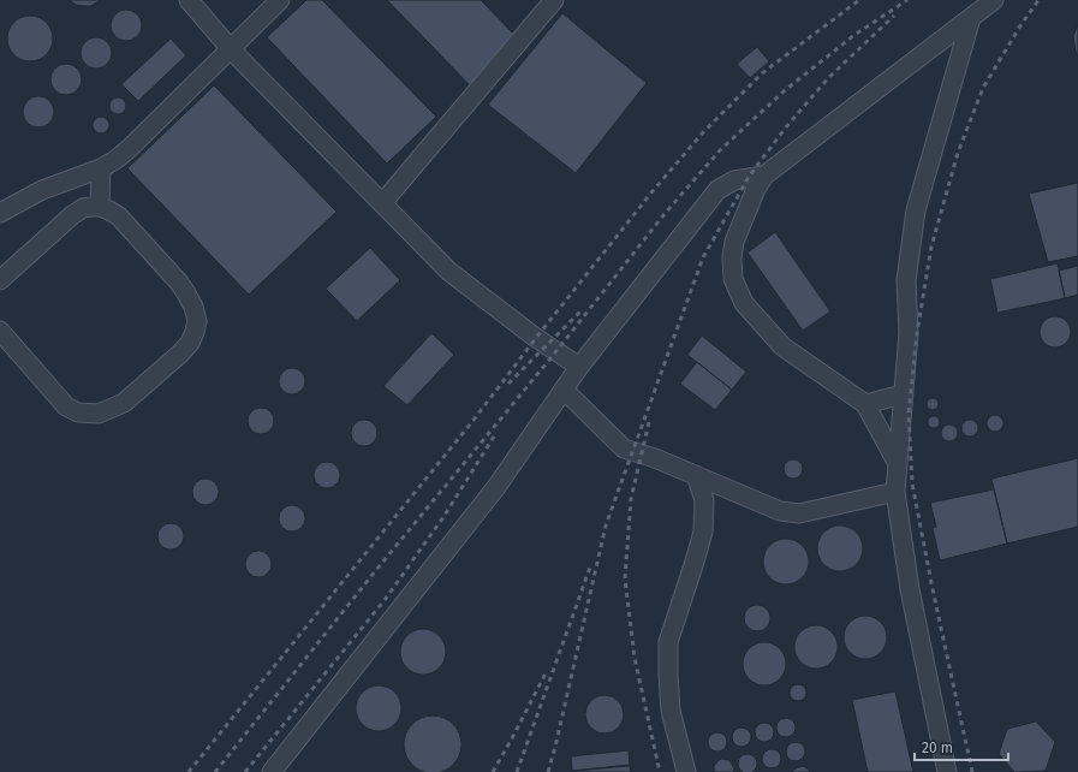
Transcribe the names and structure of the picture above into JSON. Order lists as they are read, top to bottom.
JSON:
{
  "scale_bar": "20 m"
}
